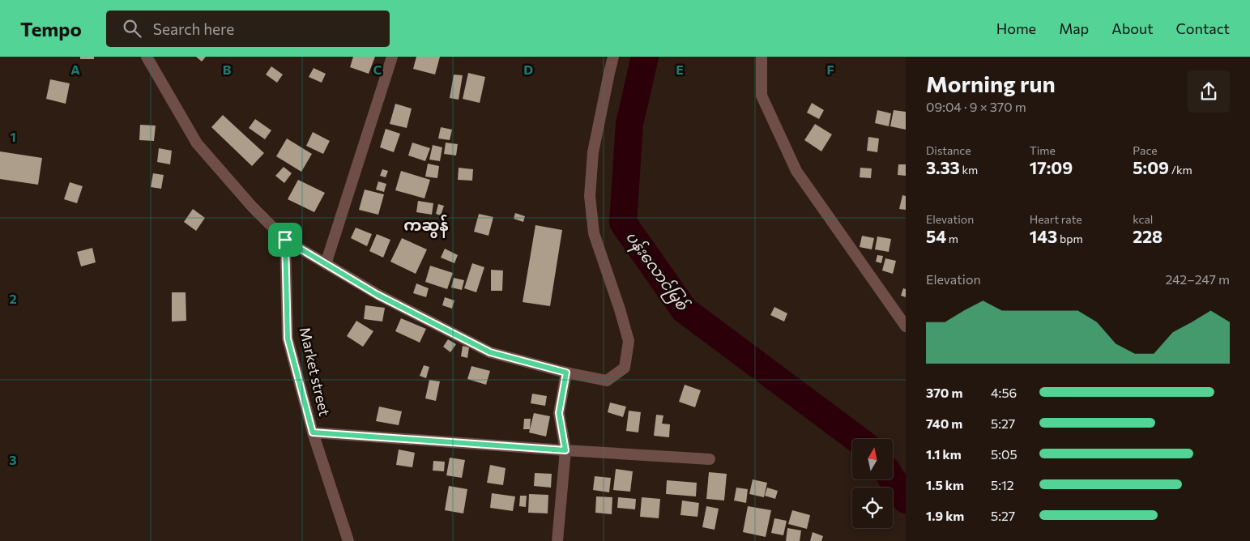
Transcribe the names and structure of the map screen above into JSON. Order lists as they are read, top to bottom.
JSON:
{
  "streets": {
    "street": ["Market street"]
  },
  "districts": ["ကဆွန်"],
  "water": ["ပန်းလောင်မြစ်"],
  "north": "top",
  "page": {
    "header": "Tempo",
    "search": "Search here",
    "nav": [
      "Home",
      "Map",
      "About",
      "Contact"
    ],
    "heading": ["Morning run", "09:04 · 9 × 370 m"],
    "stats": [
      ["Distance", "3.33 km"],
      ["Time", "17:09"],
      ["Pace", "5:09 /km"],
      ["Elevation", "54 m"],
      ["Heart rate", "143 bpm"],
      ["kcal", "228"]
    ],
    "chart": ["Elevation", "242–247 m"],
    "list": [
      {
        "name": "370 m",
        "note": "4:56"
      },
      {
        "name": "740 m",
        "note": "5:27"
      },
      {
        "name": "1.1 km",
        "note": "5:05"
      },
      {
        "name": "1.5 km",
        "note": "5:12"
      },
      {
        "name": "1.9 km",
        "note": "5:27"
      }
    ]
  },
  "grid": {
    "columns": [
      "A",
      "B",
      "C",
      "D",
      "E",
      "F"
    ],
    "rows": ["1", "2", "3"]
  }
}
